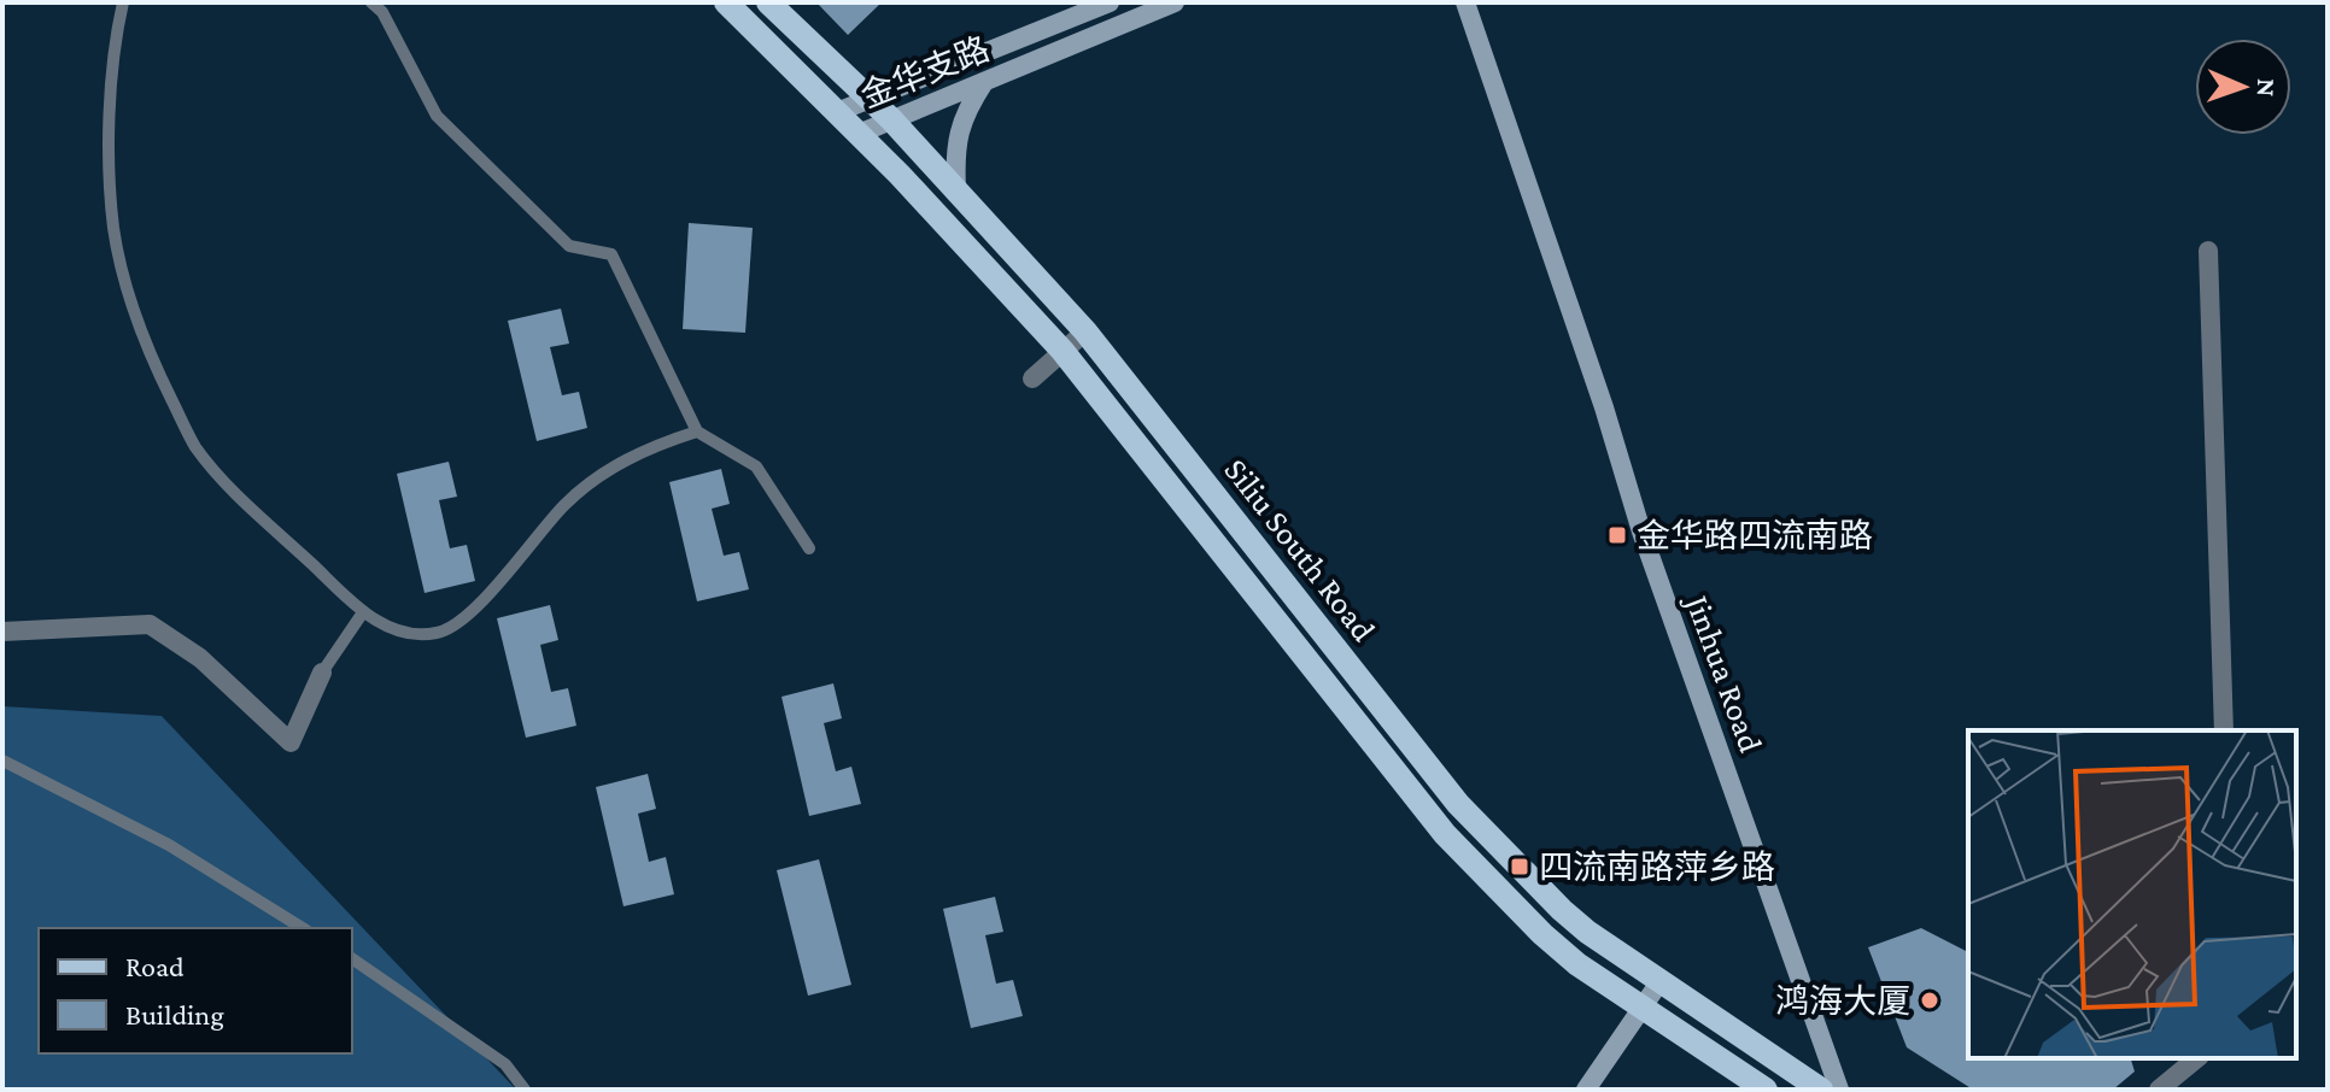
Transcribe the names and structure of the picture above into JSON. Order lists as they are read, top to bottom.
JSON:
{
  "streets": {
    "main road": ["金华支路", "Siliu South Road", "Jinhua Road"]
  },
  "crossings": [
    ["金华支路", "Siliu South Road"]
  ],
  "places": {
    "transit": ["金华路四流南路", "四流南路萍乡路"],
    "other": ["鸿海大厦"]
  },
  "legend": ["Road", "Building"],
  "north": "right"
}
